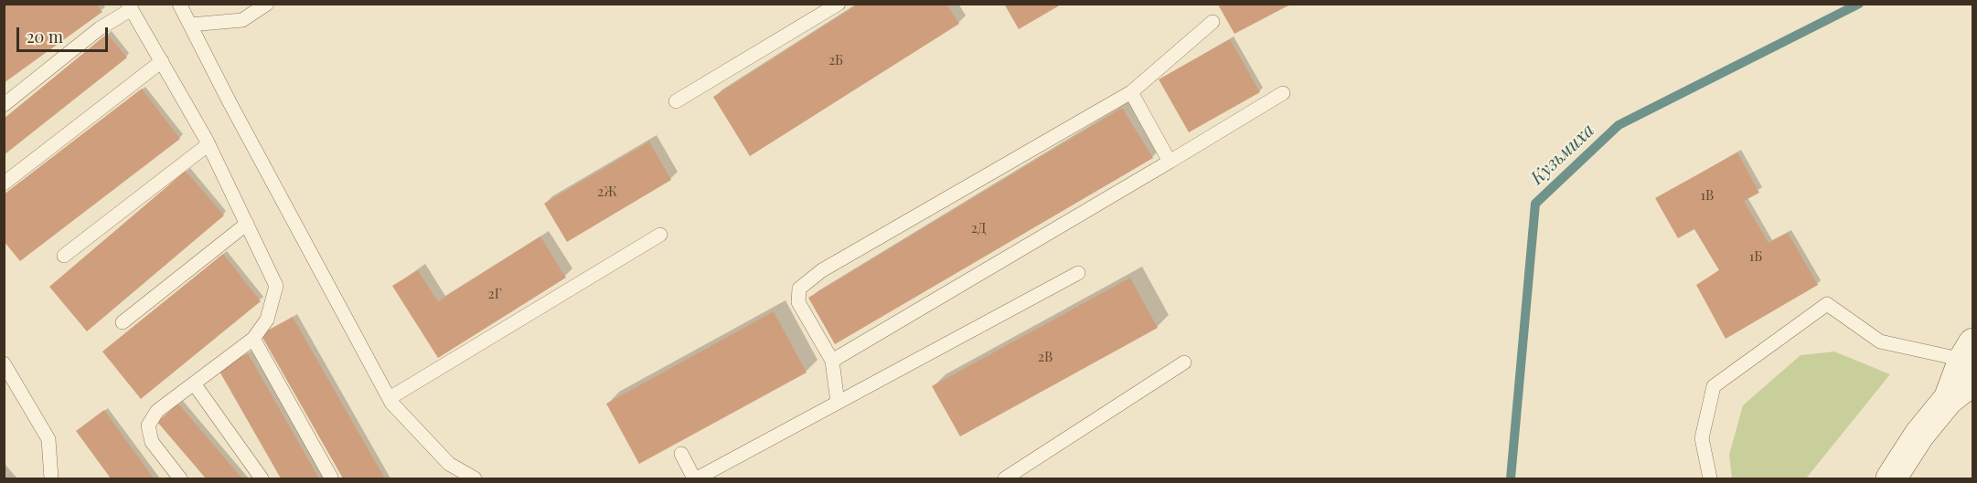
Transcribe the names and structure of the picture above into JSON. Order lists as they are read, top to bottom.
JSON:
{
  "water": ["Кузьмиха"],
  "house_numbers": [
    "2Б",
    "2Ж",
    "1В",
    "2Д",
    "1Б",
    "2Г",
    "2В"
  ],
  "scale_bar": "20 m"
}
